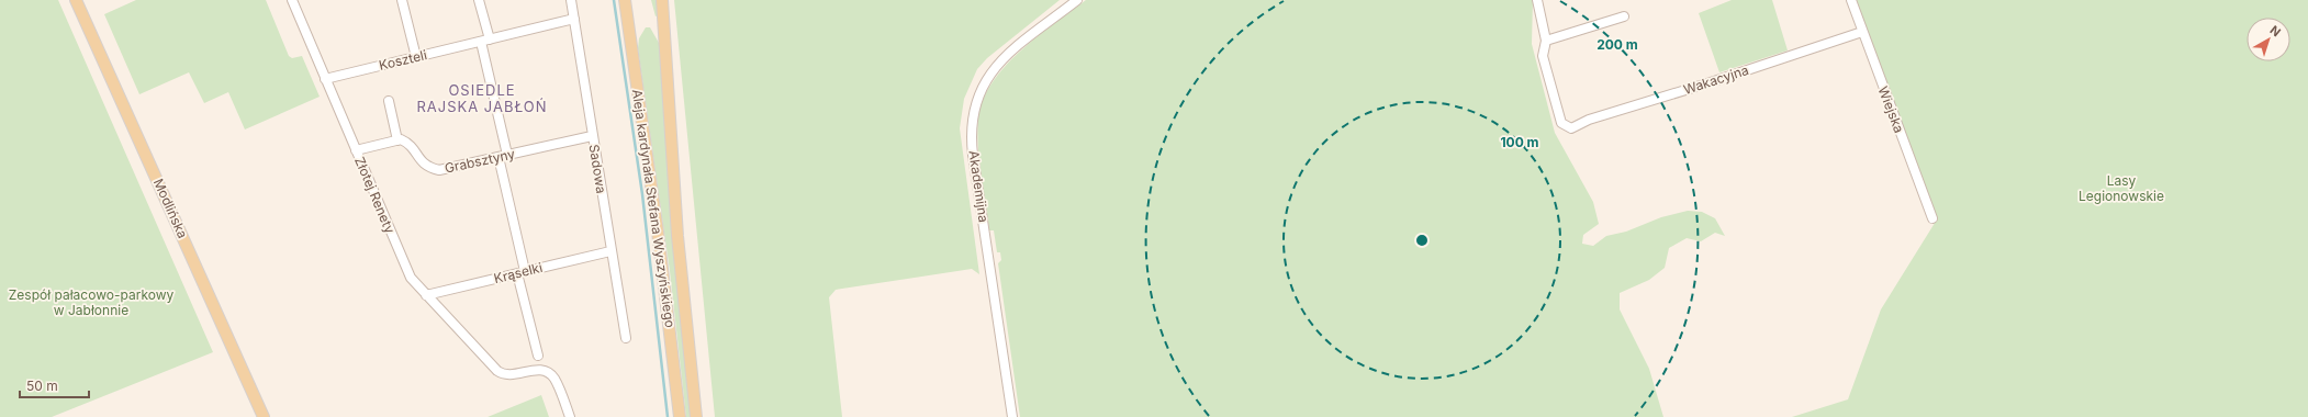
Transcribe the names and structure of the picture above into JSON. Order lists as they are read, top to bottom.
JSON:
{
  "streets": {
    "main road": ["Modlińska", "Aleja kardynała Stefana Wyszyńskiego"],
    "street": [
      "Koszteli",
      "Wakacyjna",
      "Wiejska",
      "Grabsztyny",
      "Sadowa",
      "Akademijna",
      "Złotej Renety",
      "Krąselki"
    ]
  },
  "crossings": [
    ["Koszteli", "Sadowa"],
    ["Koszteli", "Złotej Renety"],
    ["Wakacyjna", "Wiejska"],
    ["Grabsztyny", "Sadowa"],
    ["Sadowa", "Krąselki"],
    ["Złotej Renety", "Krąselki"]
  ],
  "districts": ["OSIEDLE RAJSKA JABŁOŃ"],
  "parks": ["Lasy Legionowskie", "Zespół pałacowo-parkowy w Jabłonnie"],
  "scale_bar": "50 m",
  "north": "top right",
  "rings": ["200 m", "100 m"]
}
